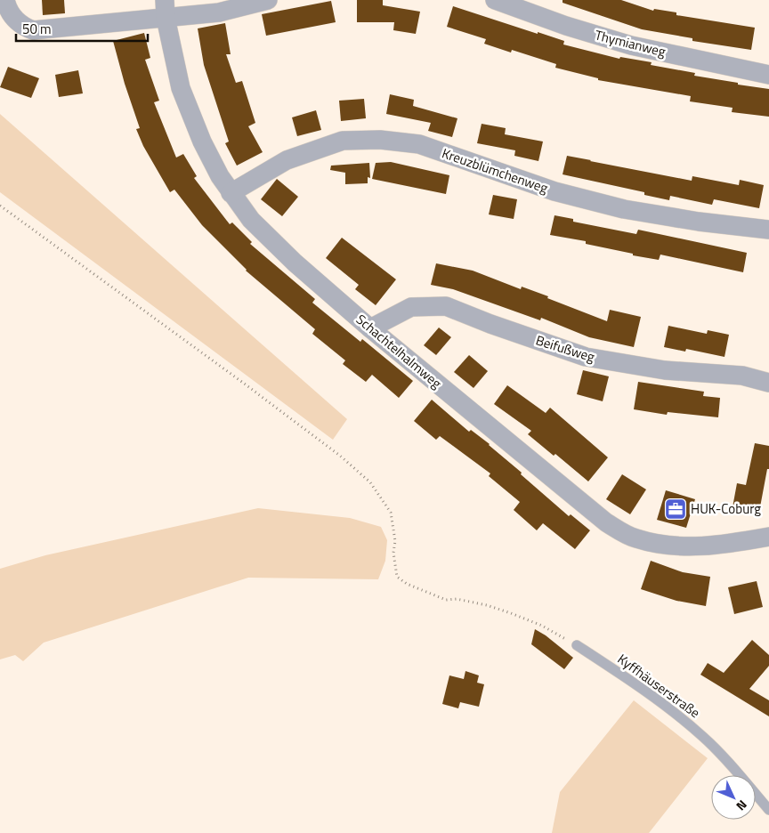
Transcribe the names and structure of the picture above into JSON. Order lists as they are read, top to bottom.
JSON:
{
  "streets": {
    "street": [
      "Thymianweg",
      "Kreuzblümchenweg",
      "Beifußweg",
      "Schachtelhalmweg"
    ],
    "lane": ["Kyffhäuserstraße"]
  },
  "crossings": [
    ["Kreuzblümchenweg", "Schachtelhalmweg"],
    ["Beifußweg", "Schachtelhalmweg"]
  ],
  "places": {
    "office": ["HUK-Coburg"]
  },
  "scale_bar": "50 m",
  "north": "bottom right"
}
